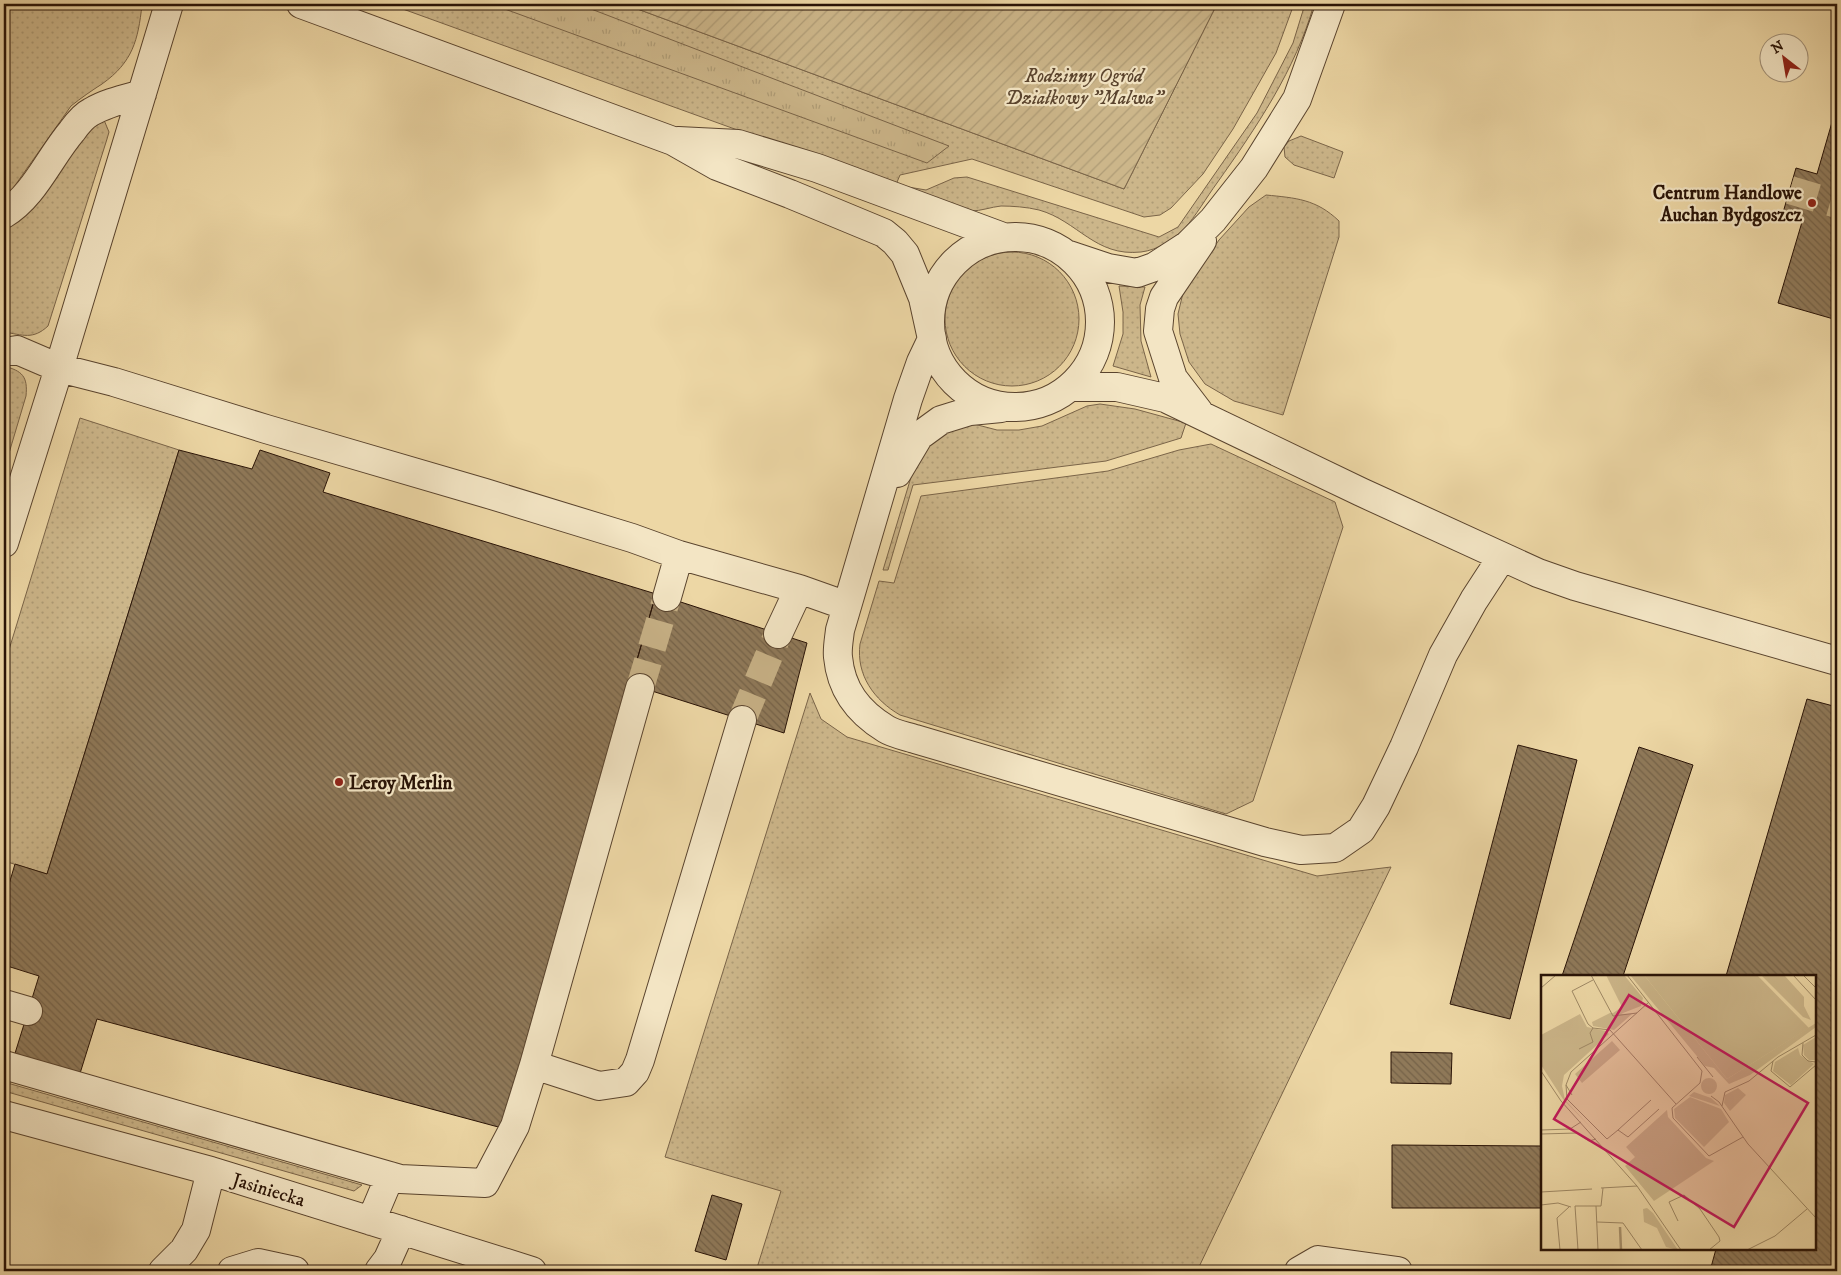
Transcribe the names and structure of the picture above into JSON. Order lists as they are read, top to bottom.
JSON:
{
  "streets": {
    "street": ["Jasiniecka"]
  },
  "parks": ["Rodzinny Ogród Działkowy \"Malwa\""],
  "places": ["Centrum Handlowe Auchan Bydgoszcz", "Leroy Merlin"],
  "north": "top left"
}
